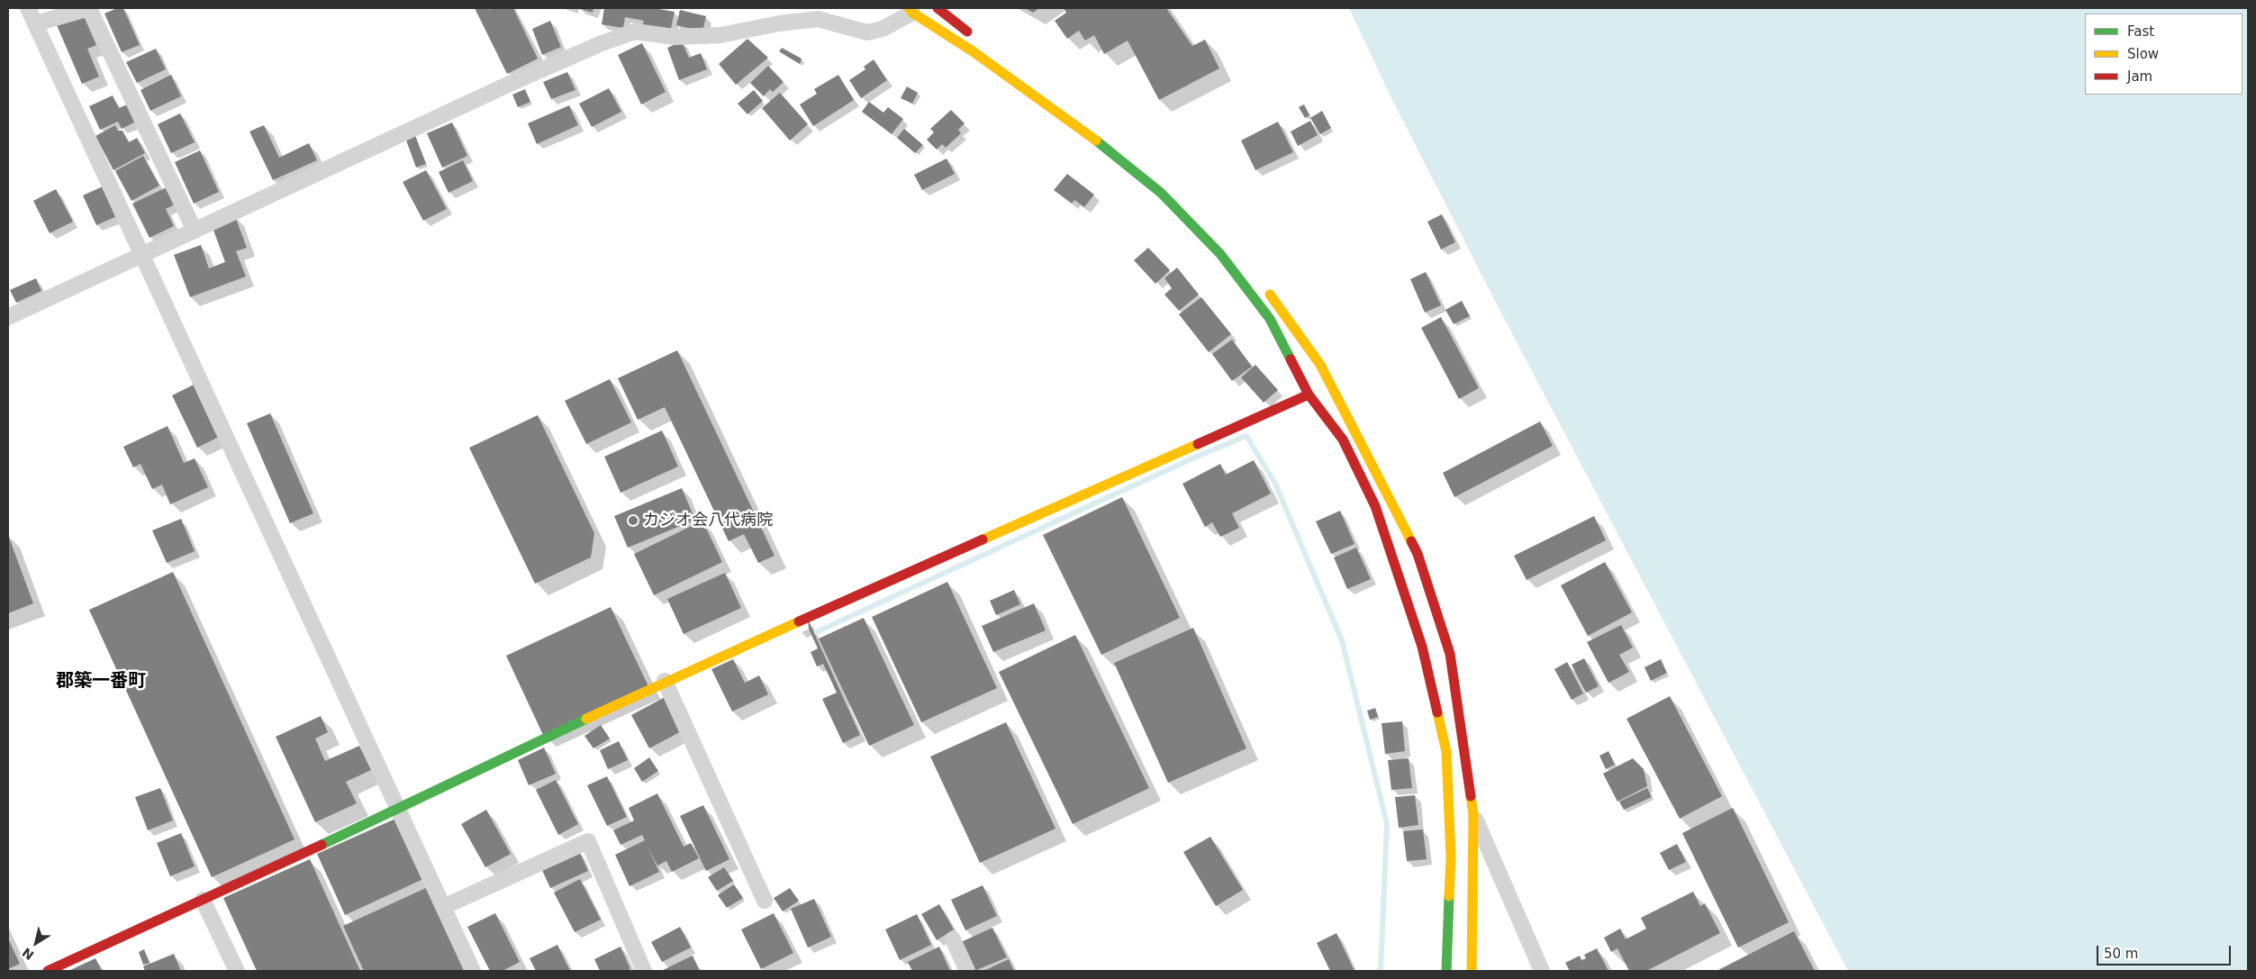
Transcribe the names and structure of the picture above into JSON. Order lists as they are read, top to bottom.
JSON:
{
  "districts": ["郡築一番町"],
  "places": ["カジオ会八代病院"],
  "legend": ["Fast", "Slow", "Jam"],
  "scale_bar": "50 m",
  "north": "bottom left"
}
